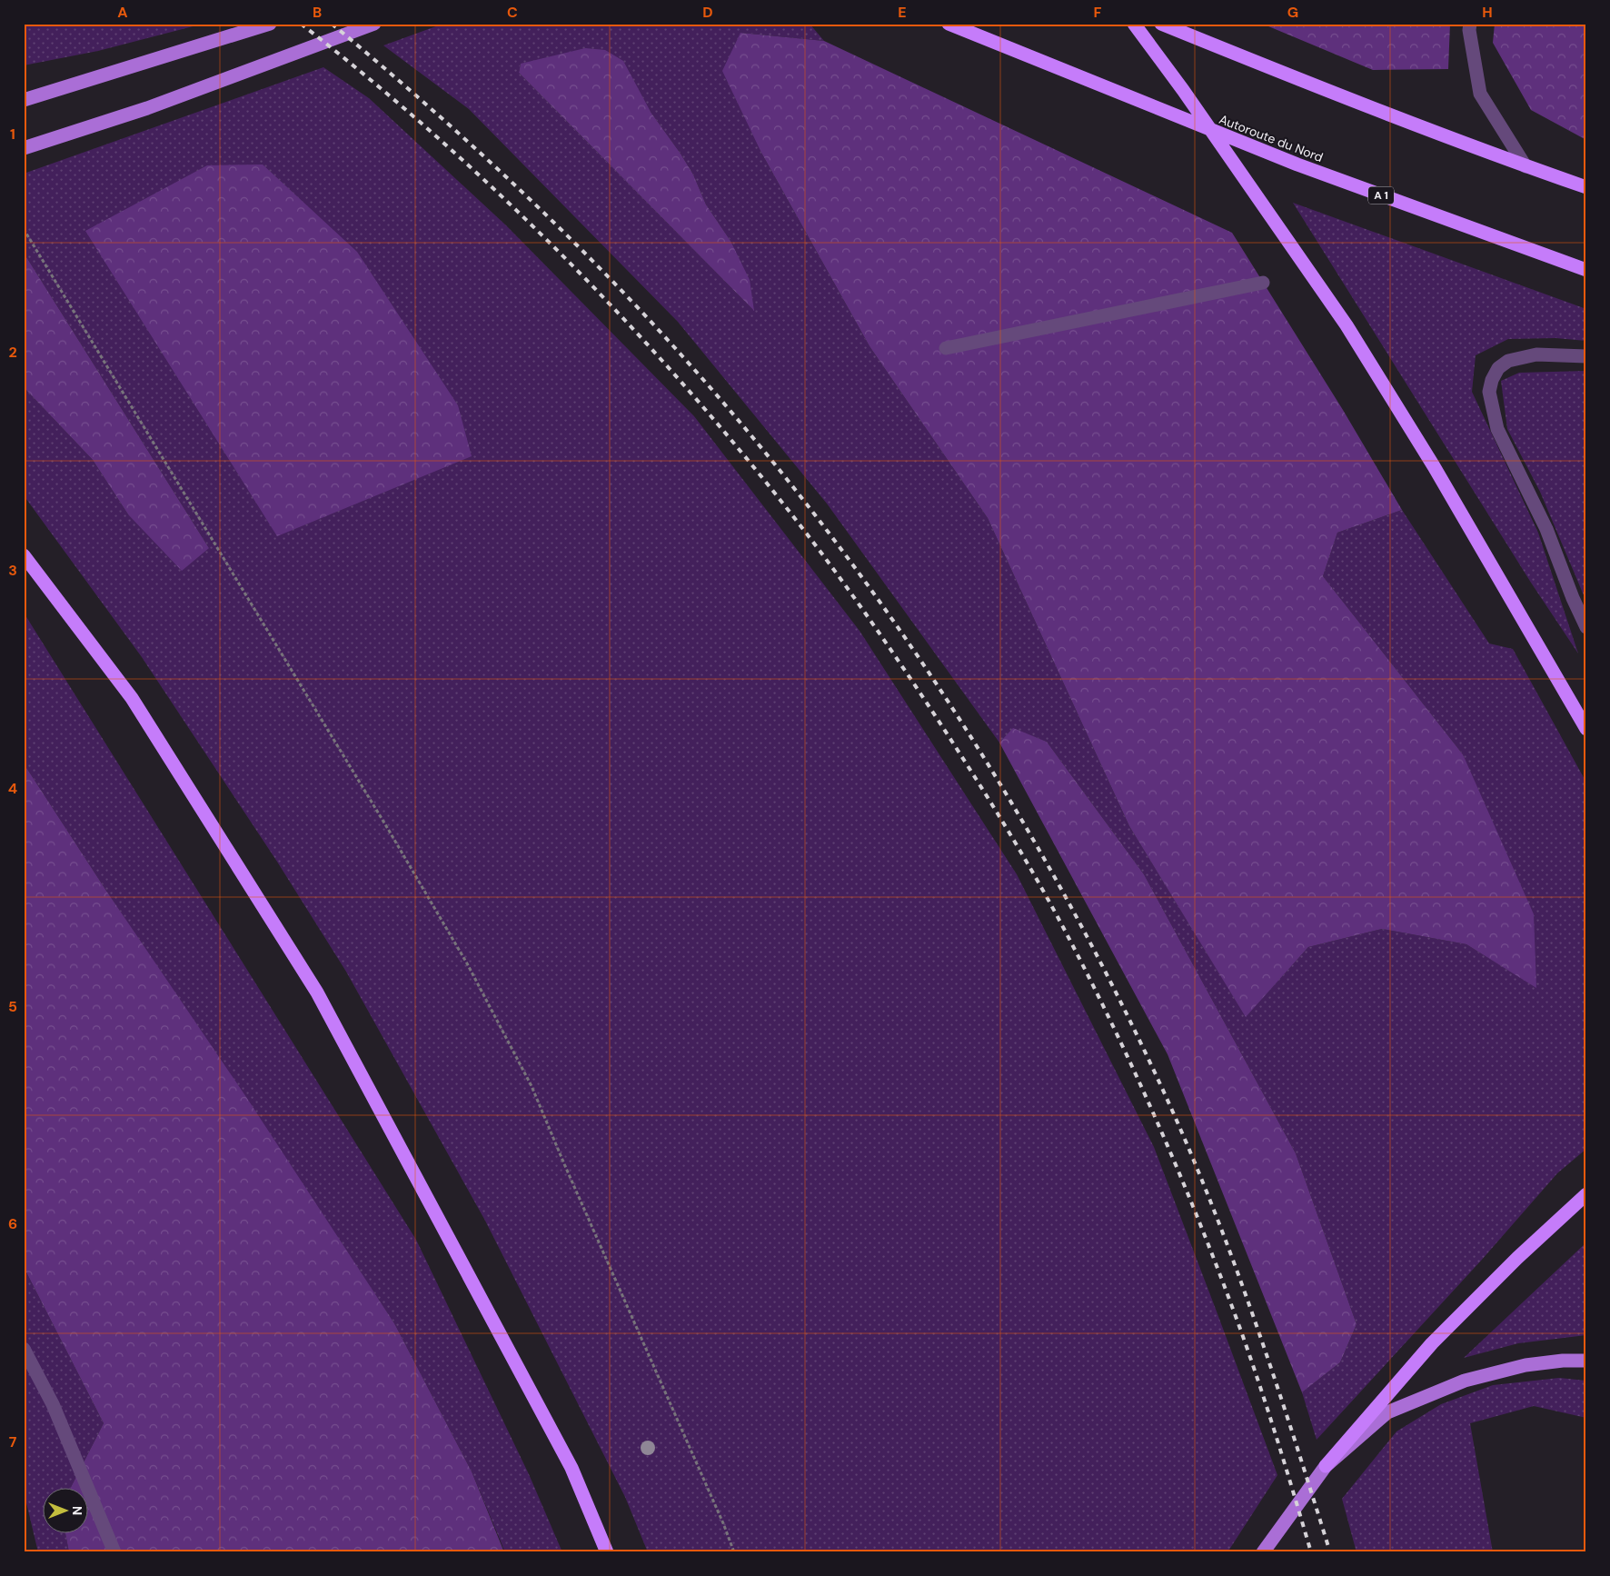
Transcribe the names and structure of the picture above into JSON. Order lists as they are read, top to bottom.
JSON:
{
  "streets": {
    "highway": ["Autoroute du Nord", "A 1"]
  },
  "north": "right",
  "grid": {
    "columns": [
      "A",
      "B",
      "C",
      "D",
      "E",
      "F",
      "G",
      "H"
    ],
    "rows": [
      "1",
      "2",
      "3",
      "4",
      "5",
      "6",
      "7"
    ]
  }
}
